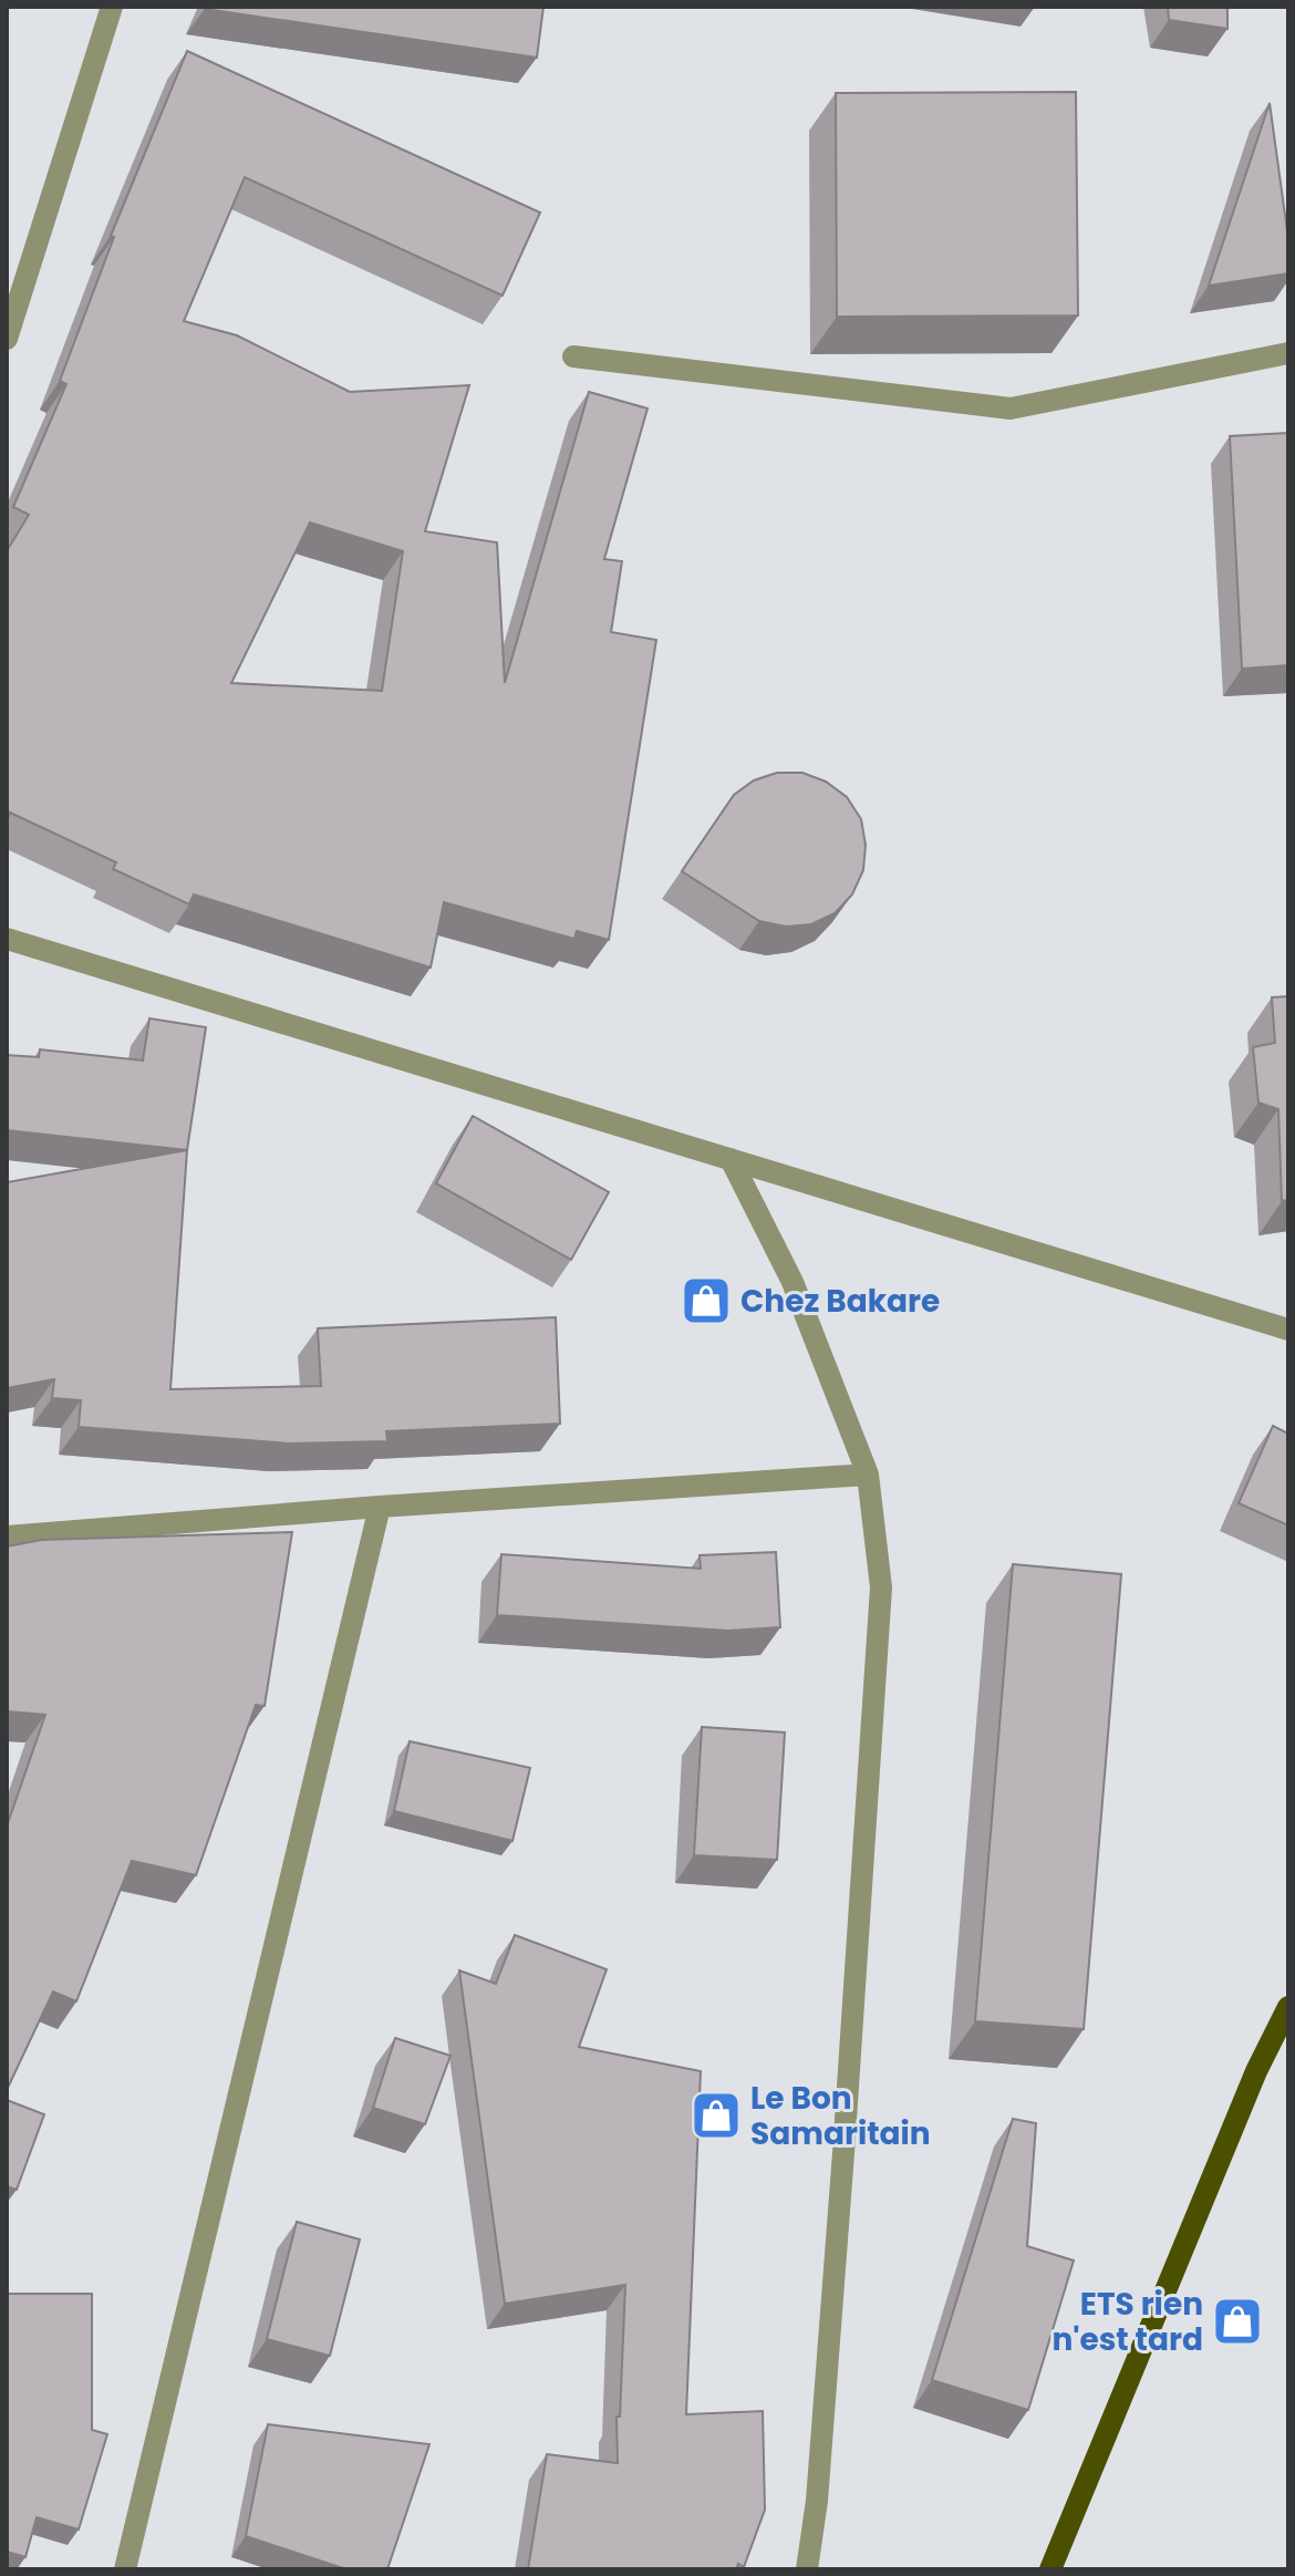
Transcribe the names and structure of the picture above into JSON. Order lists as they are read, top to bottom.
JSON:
{
  "places": {
    "shop": ["Chez Bakare", "Le Bon Samaritain", "ETS rien n'est tard"]
  }
}
